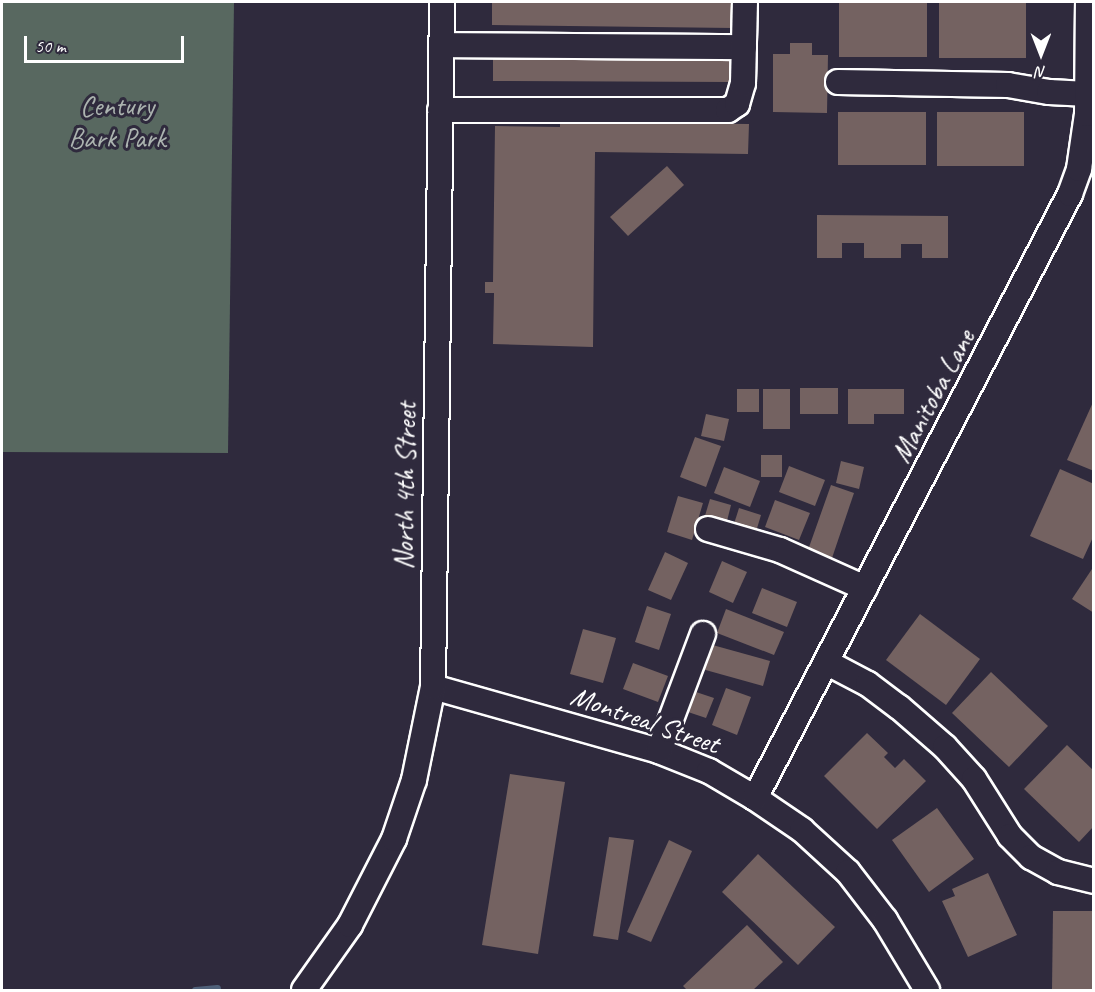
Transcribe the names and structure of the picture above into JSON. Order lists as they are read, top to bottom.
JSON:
{
  "streets": {
    "street": ["Manitoba Lane", "North 4th Street", "Montreal Street"]
  },
  "crossings": [
    ["Manitoba Lane", "Montreal Street"],
    ["North 4th Street", "Montreal Street"]
  ],
  "parks": ["Century Bark Park"],
  "scale_bar": "50 m",
  "north": "bottom"
}
